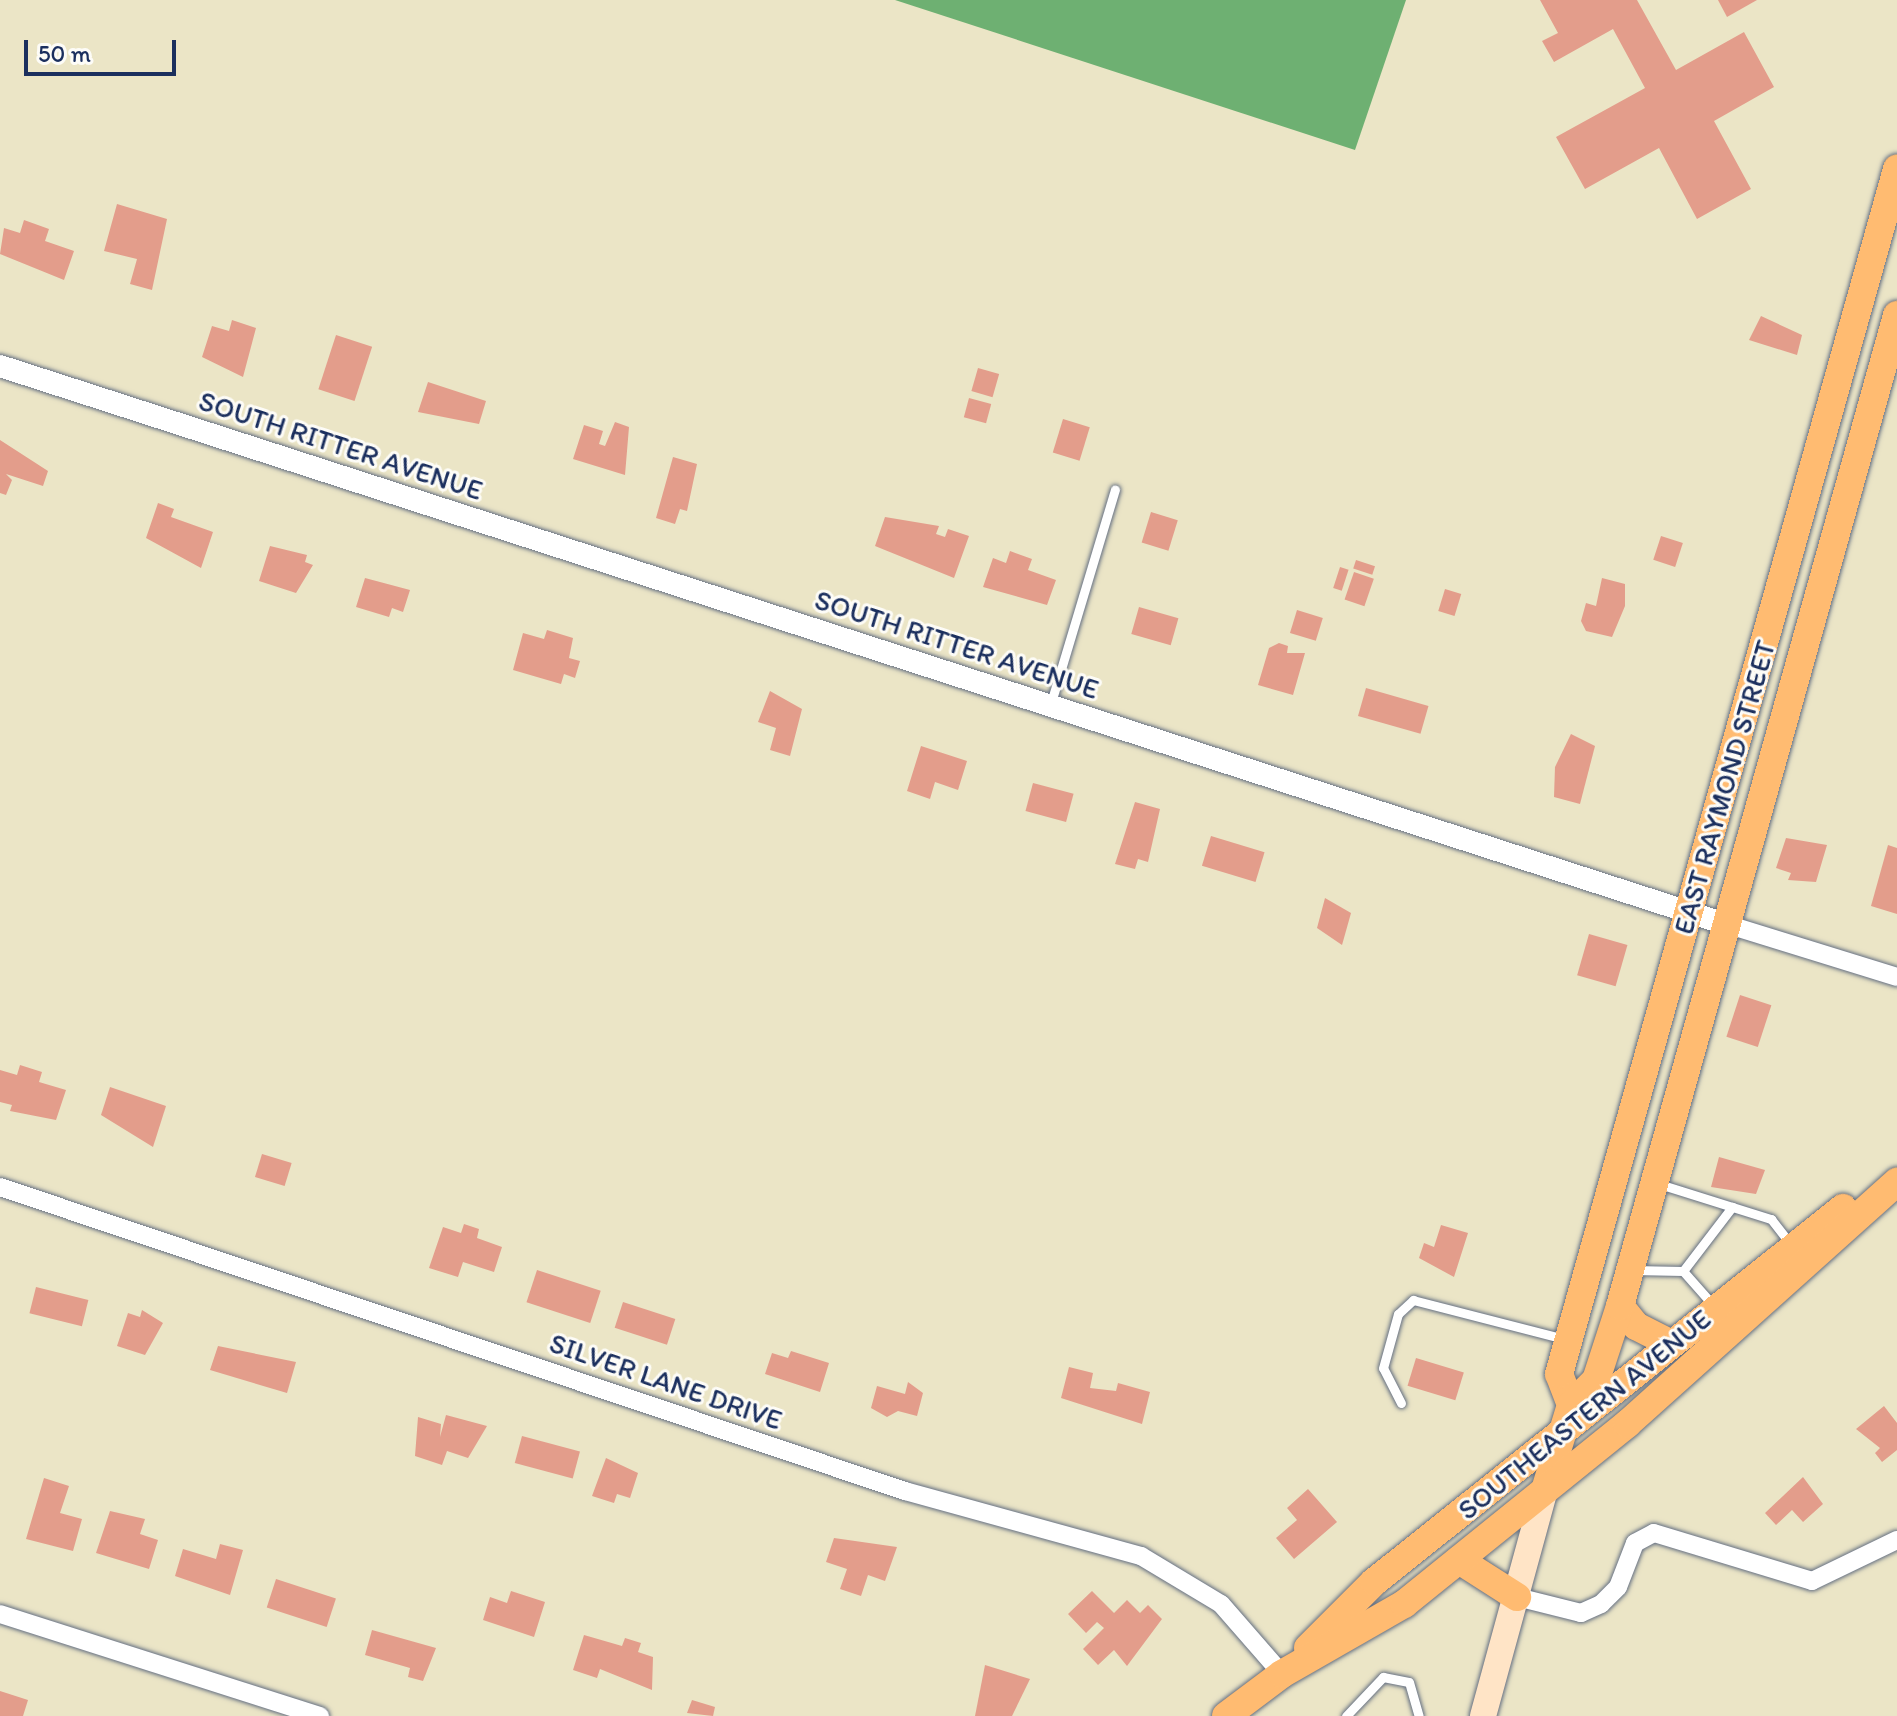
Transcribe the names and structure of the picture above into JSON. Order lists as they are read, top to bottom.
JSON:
{
  "streets": {
    "main road": ["EAST RAYMOND STREET", "SOUTHEASTERN AVENUE"],
    "street": ["SOUTH RITTER AVENUE", "SILVER LANE DRIVE"]
  },
  "crossings": [
    ["SOUTH RITTER AVENUE", "EAST RAYMOND STREET"],
    ["EAST RAYMOND STREET", "SOUTHEASTERN AVENUE"],
    ["SILVER LANE DRIVE", "SOUTHEASTERN AVENUE"]
  ],
  "scale_bar": "50 m"
}
